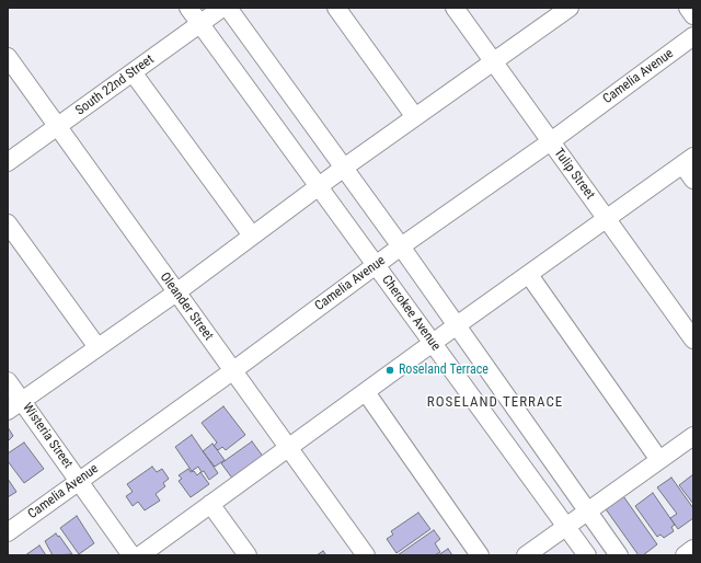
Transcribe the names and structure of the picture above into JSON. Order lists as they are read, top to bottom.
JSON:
{
  "streets": {
    "street": [
      "Camelia Avenue",
      "South 22nd Street",
      "Tulip Street",
      "Oleander Street",
      "Cherokee Avenue",
      "Wisteria Street"
    ]
  },
  "crossings": [
    ["Camelia Avenue", "Tulip Street"],
    ["Camelia Avenue", "Oleander Street"],
    ["Camelia Avenue", "Cherokee Avenue"],
    ["Camelia Avenue", "Wisteria Street"],
    ["South 22nd Street", "Oleander Street"],
    ["South 22nd Street", "Cherokee Avenue"]
  ],
  "districts": ["ROSELAND TERRACE"],
  "places": ["Roseland Terrace"]
}
